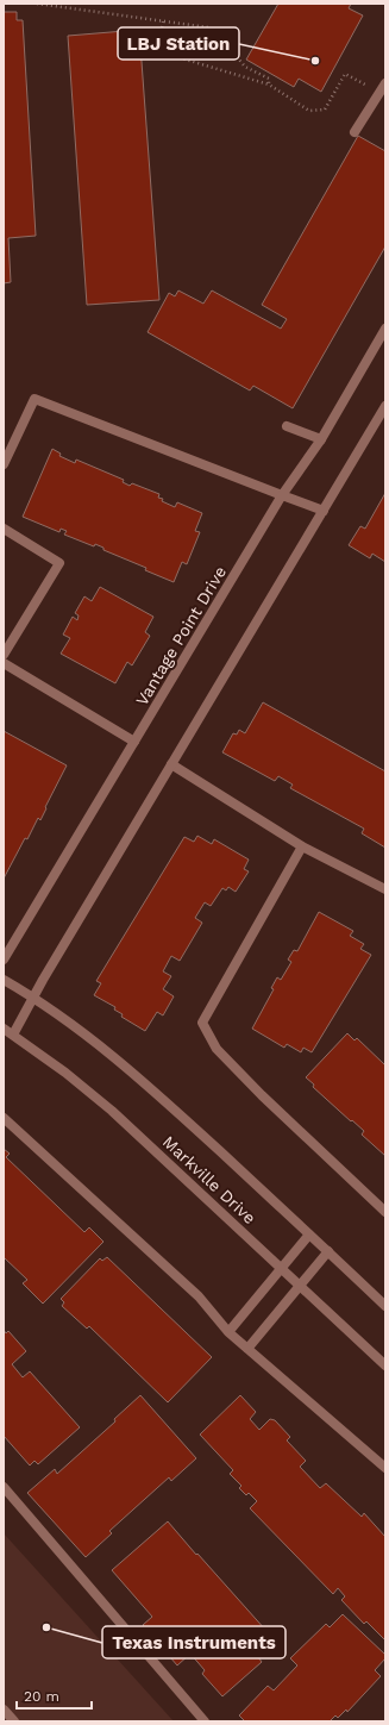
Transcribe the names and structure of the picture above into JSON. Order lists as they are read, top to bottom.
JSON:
{
  "streets": {
    "street": ["Vantage Point Drive", "Markville Drive"]
  },
  "places": ["LBJ Station", "Texas Instruments"],
  "scale_bar": "20 m"
}
